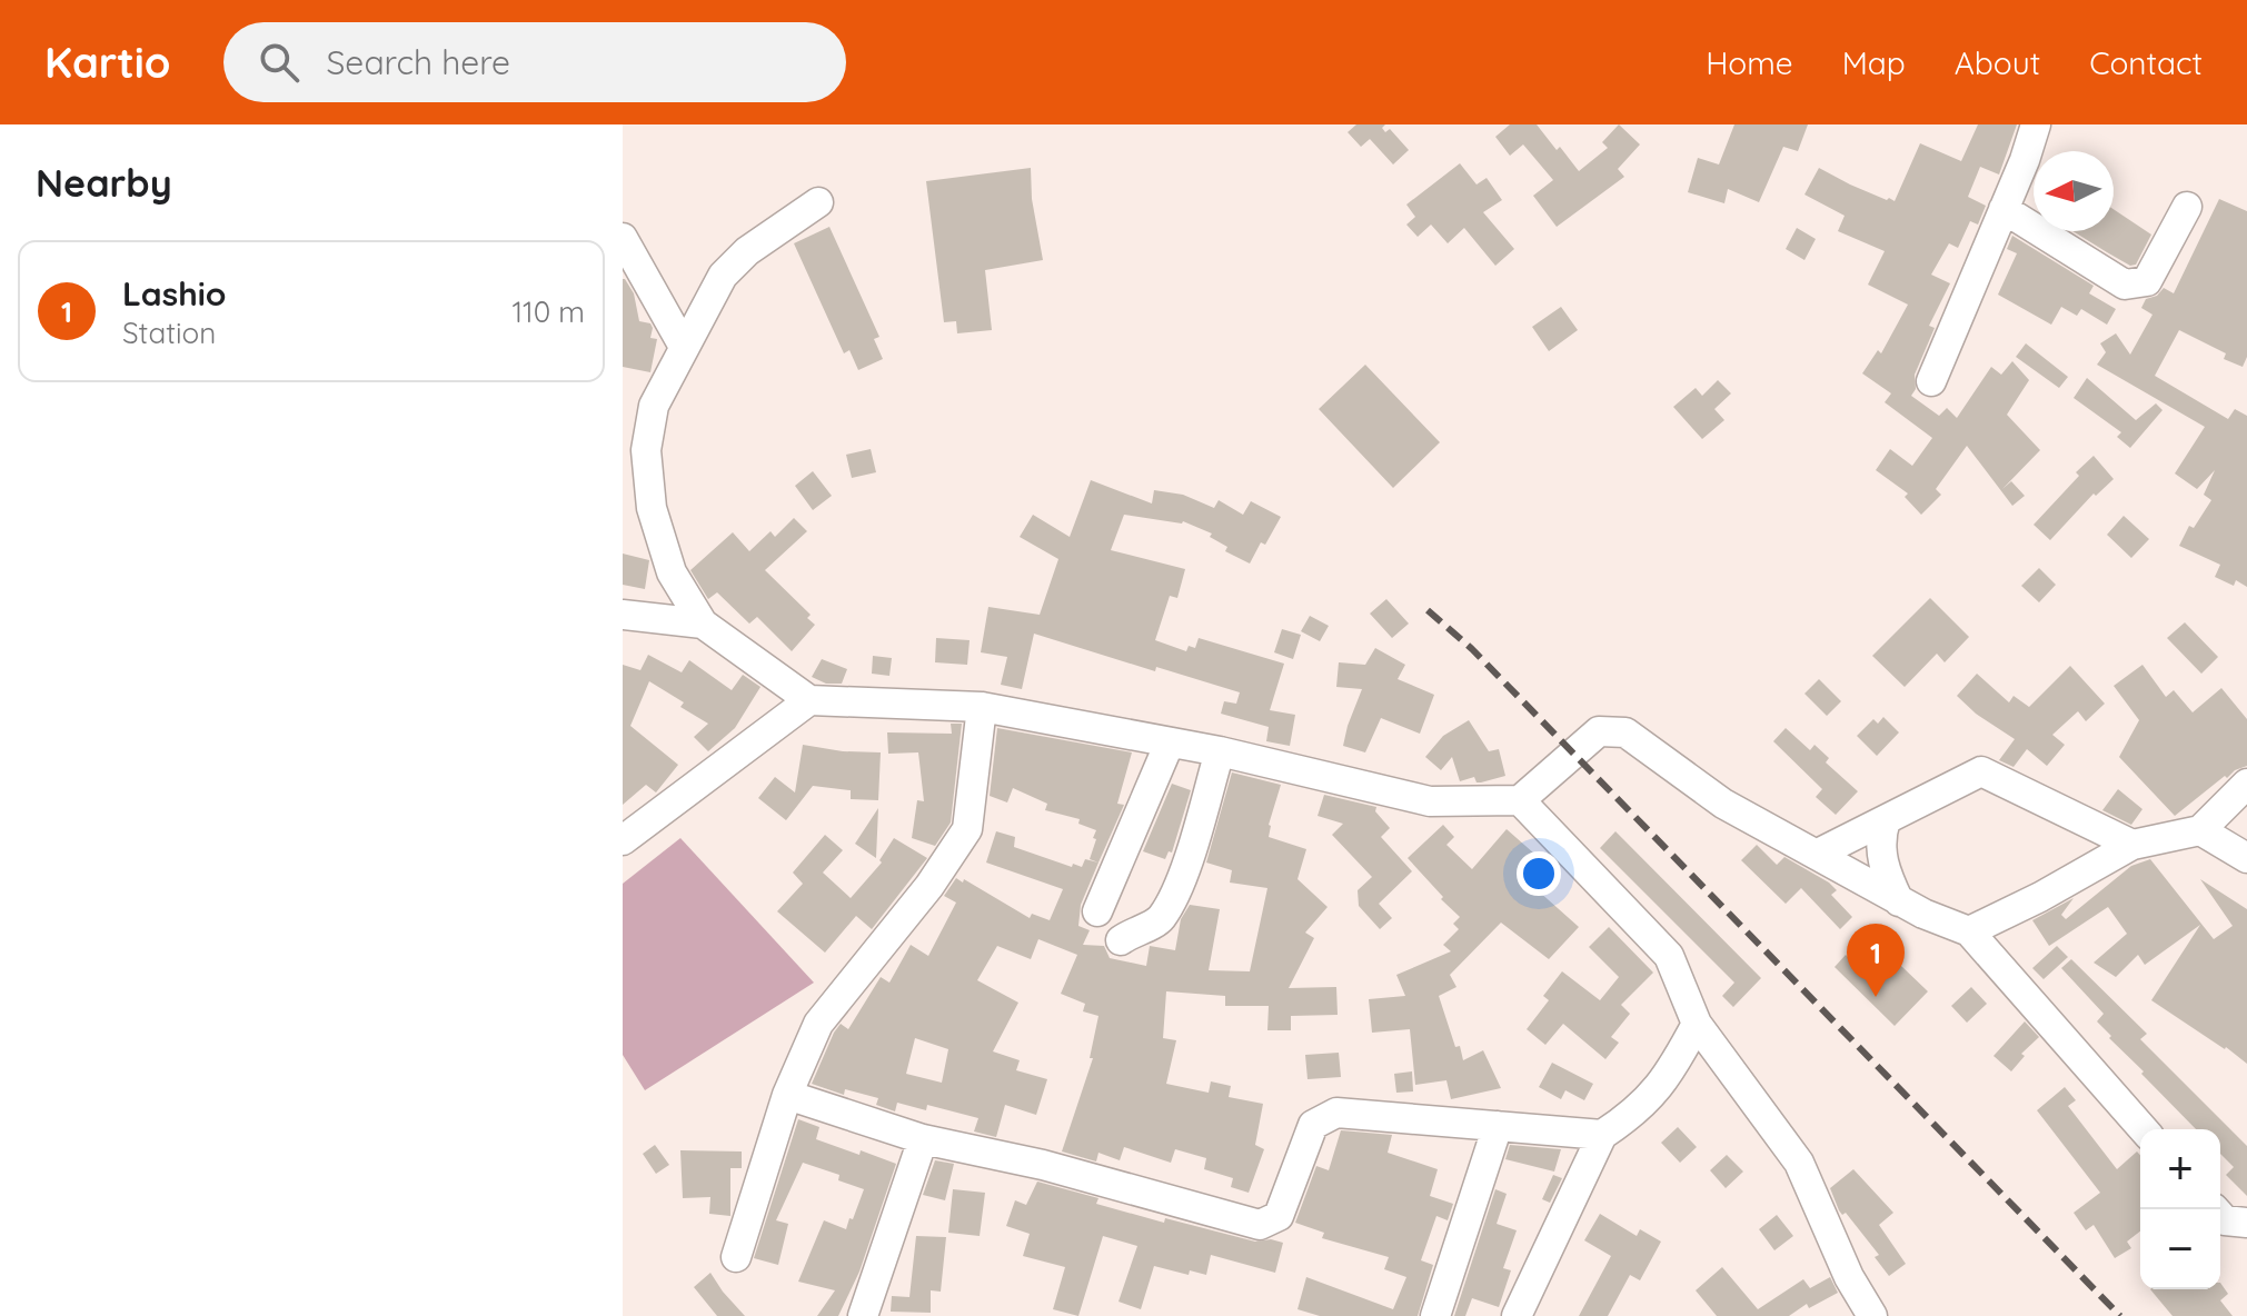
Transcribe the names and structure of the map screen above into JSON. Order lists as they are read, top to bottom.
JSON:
{
  "north": "left",
  "page": {
    "header": "Kartio",
    "search": "Search here",
    "nav": [
      "Home",
      "Map",
      "About",
      "Contact"
    ],
    "heading": "Nearby",
    "list": [
      {
        "mark": "1",
        "name": "Lashio",
        "note": "Station",
        "value": "110 m"
      }
    ],
    "pins": "1",
    "map_buttons": ["+", "−"]
  }
}
